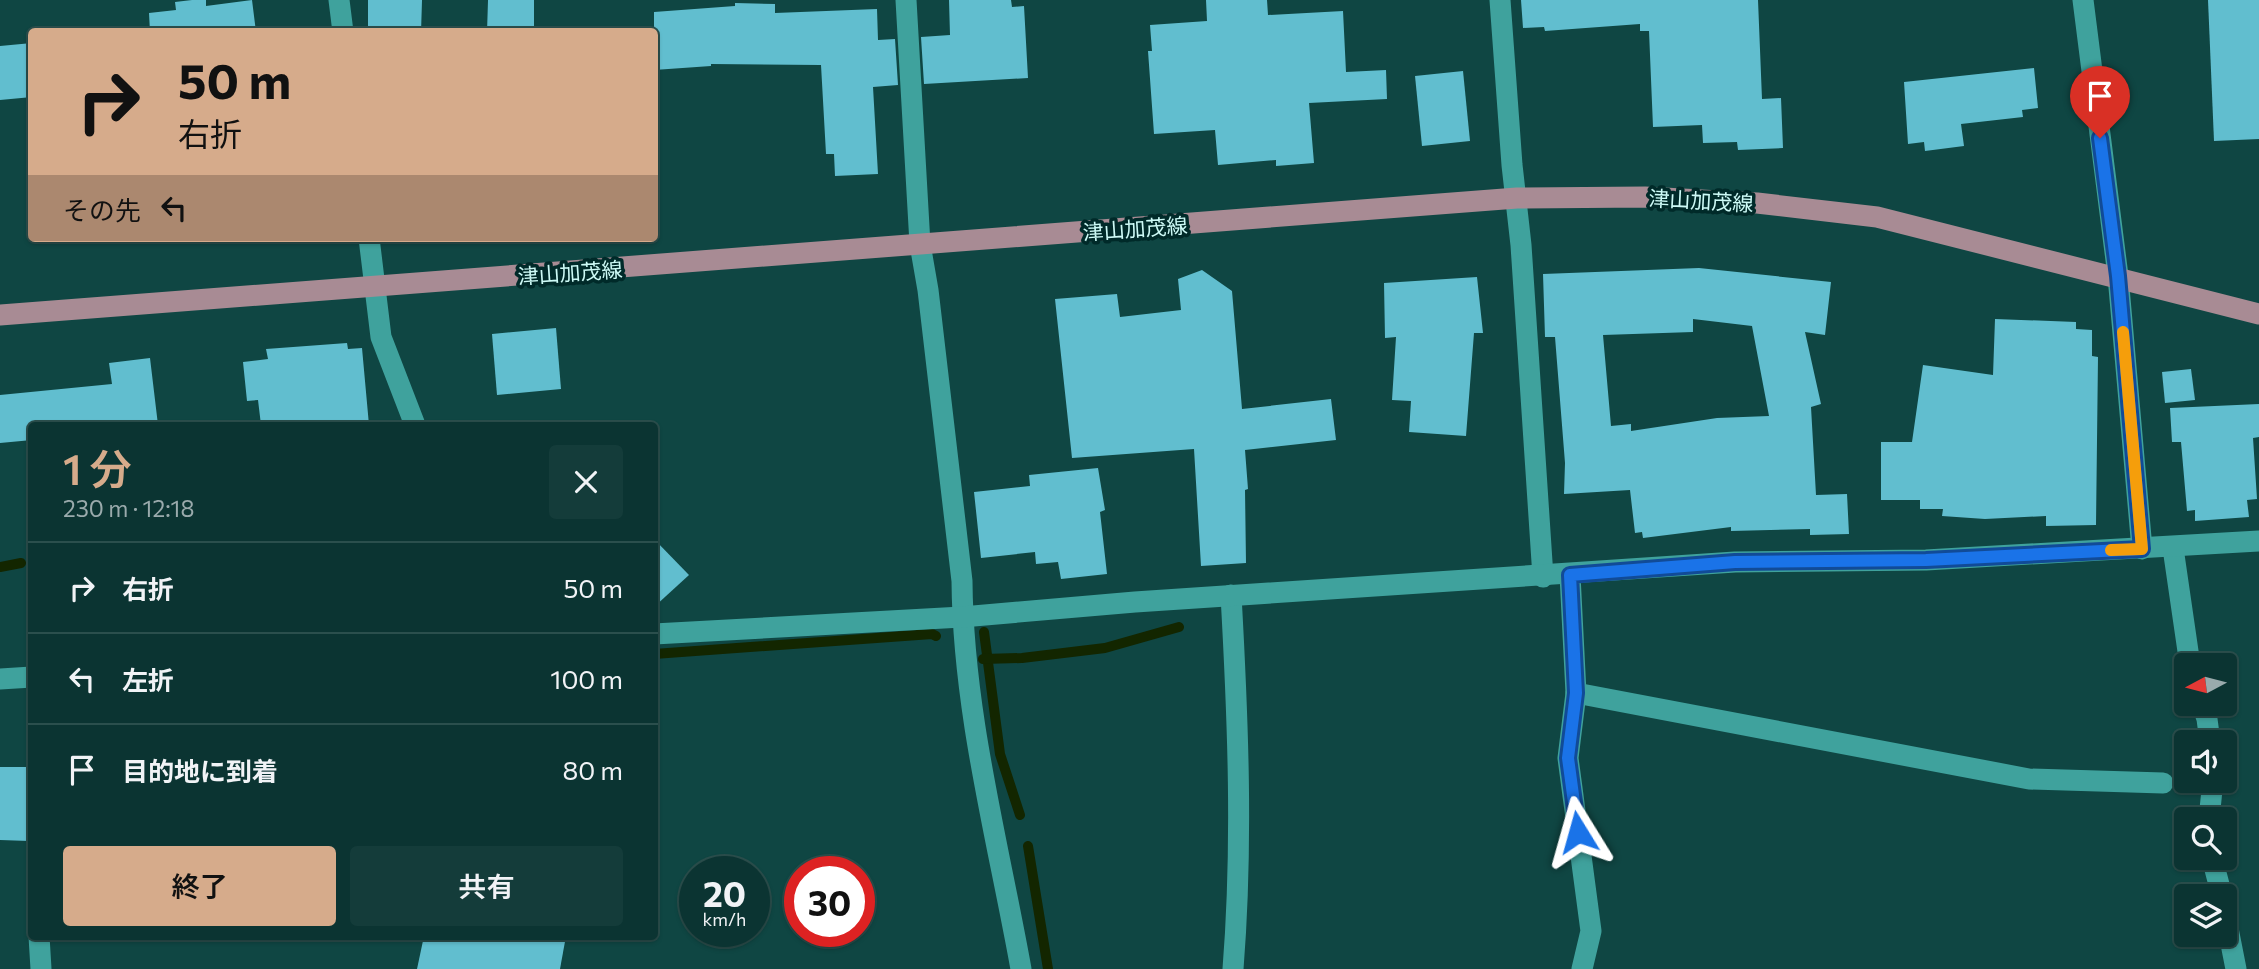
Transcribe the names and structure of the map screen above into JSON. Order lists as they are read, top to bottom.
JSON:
{
  "streets": {
    "main road": ["津山加茂線"]
  },
  "north": "left",
  "page": {
    "turn": ["50 m", "右折"],
    "then": "その先",
    "heading": ["1 分", "230 m · 12:18"],
    "list": [
      {
        "name": "右折",
        "value": "50 m"
      },
      {
        "name": "左折",
        "value": "100 m"
      },
      {
        "name": "目的地に到着",
        "value": "80 m"
      }
    ],
    "buttons": ["終了", "共有"],
    "speed": "20 km/h",
    "limit": "30"
  }
}
